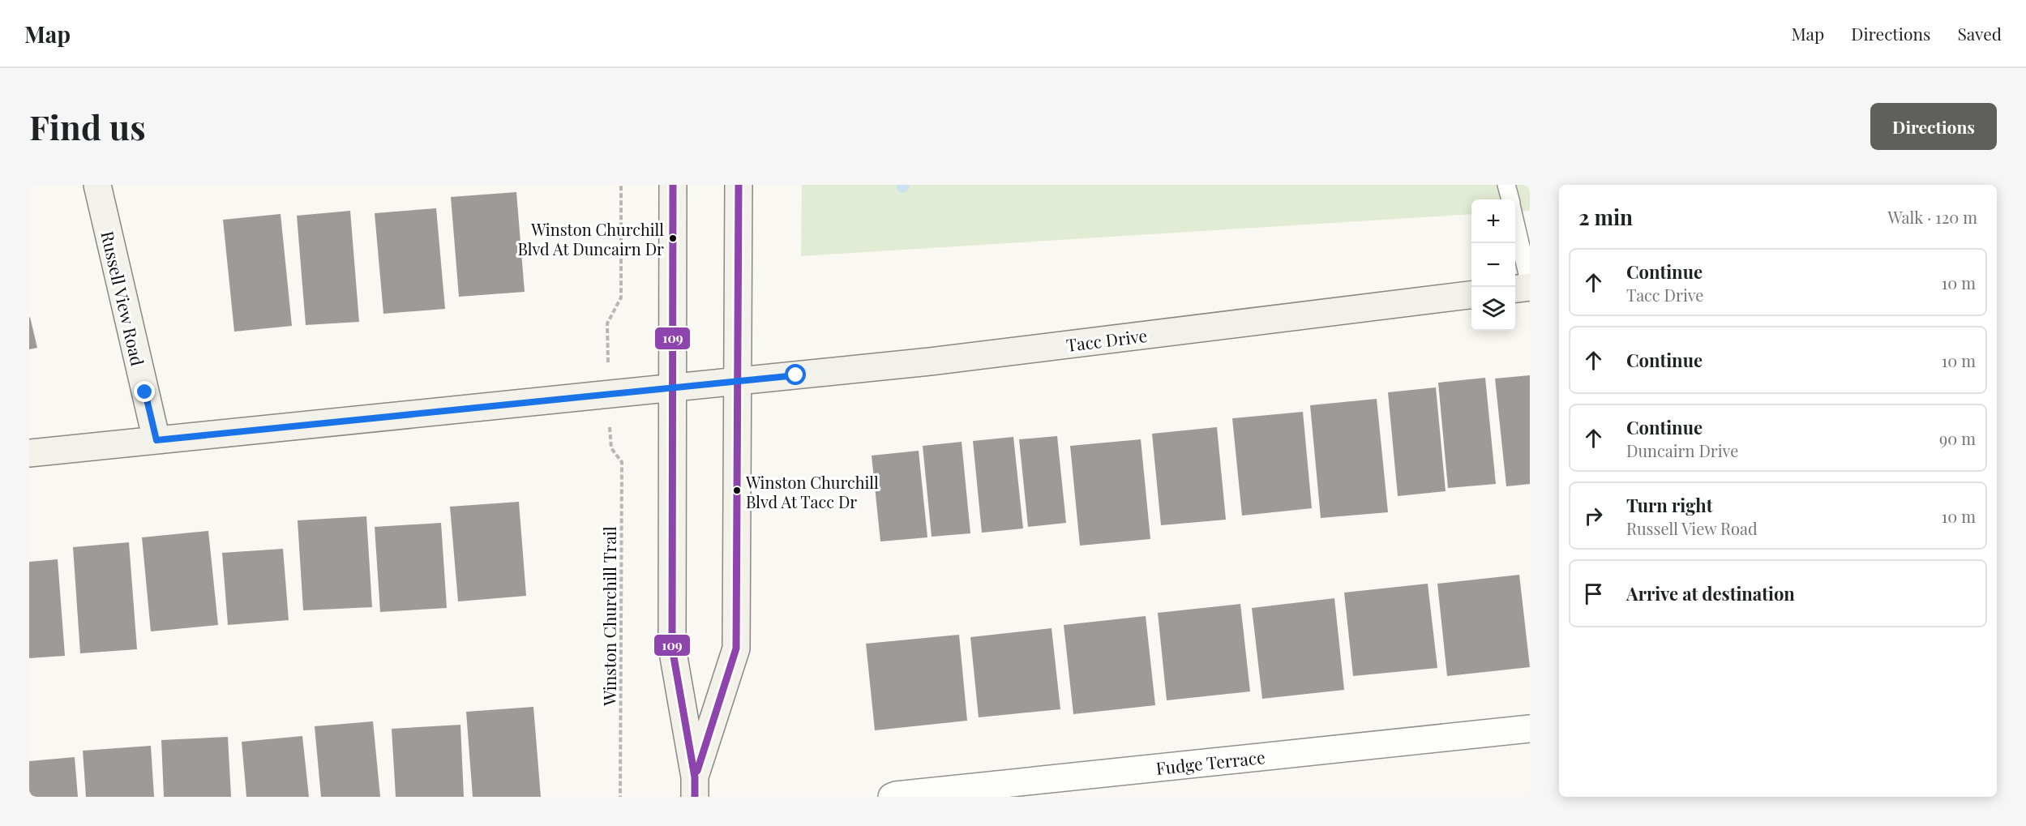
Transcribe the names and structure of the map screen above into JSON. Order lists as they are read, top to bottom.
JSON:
{
  "streets": {
    "street": ["Russell View Road", "Tacc Drive", "Fudge Terrace"],
    "path": ["Winston Churchill Trail"]
  },
  "crossings": [
    ["Russell View Road", "Tacc Drive"]
  ],
  "places": ["Winston Churchill Blvd At Duncairn Dr", "Winston Churchill Blvd At Tacc Dr"],
  "lines": ["transit line 109"],
  "page": {
    "header": "Map",
    "nav": ["Map", "Directions", "Saved"],
    "buttons": "Directions",
    "title": "Find us",
    "heading": ["2 min", "Walk · 120 m"],
    "map_buttons": ["+", "−"],
    "list": [
      ["Continue", "Tacc Drive", "10 m"],
      ["Continue", "10 m"],
      ["Continue", "Duncairn Drive", "90 m"],
      ["Turn right", "Russell View Road", "10 m"],
      "Arrive at destination"
    ]
  }
}
